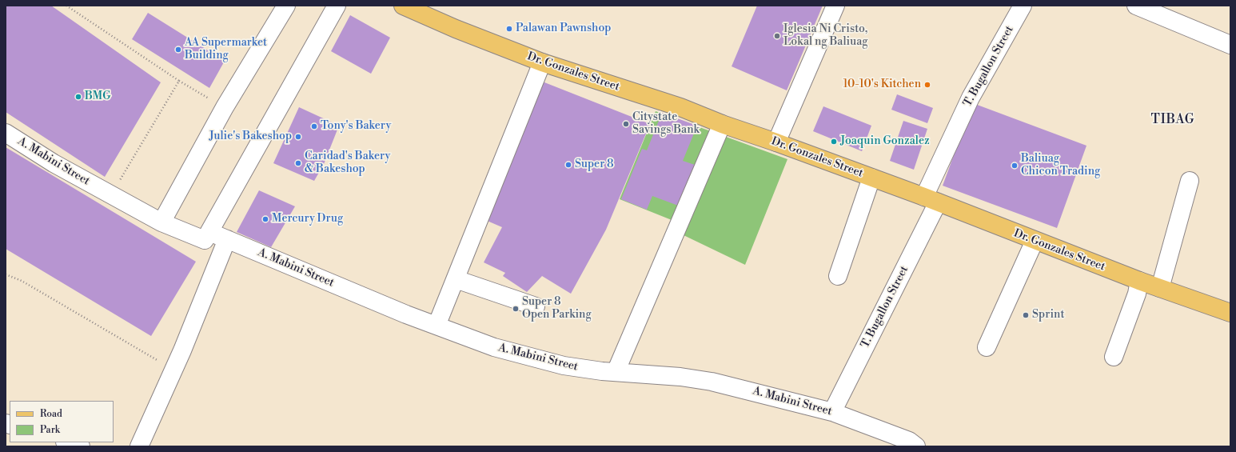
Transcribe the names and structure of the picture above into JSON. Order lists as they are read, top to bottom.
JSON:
{
  "streets": {
    "main road": ["Dr. Gonzales Street"],
    "street": ["T. Bugallon Street", "A. Mabini Street"]
  },
  "crossings": [
    ["T. Bugallon Street", "Dr. Gonzales Street"],
    ["T. Bugallon Street", "A. Mabini Street"]
  ],
  "districts": ["TIBAG"],
  "places": [
    "Palawan Pawnshop",
    "Iglesia Ni Cristo, Lokal ng Baliuag",
    "AA Supermarket Building",
    "10-10's Kitchen",
    "BMG",
    "Citystate Savings Bank",
    "Tony's Bakery",
    "Julie's Bakeshop",
    "Joaquin Gonzalez",
    "Caridad's Bakery & Bakeshop",
    "Super 8",
    "Baliuag Chicon Trading",
    "Mercury Drug",
    "Super 8 Open Parking",
    "Sprint"
  ],
  "legend": ["Road", "Park"]
}
